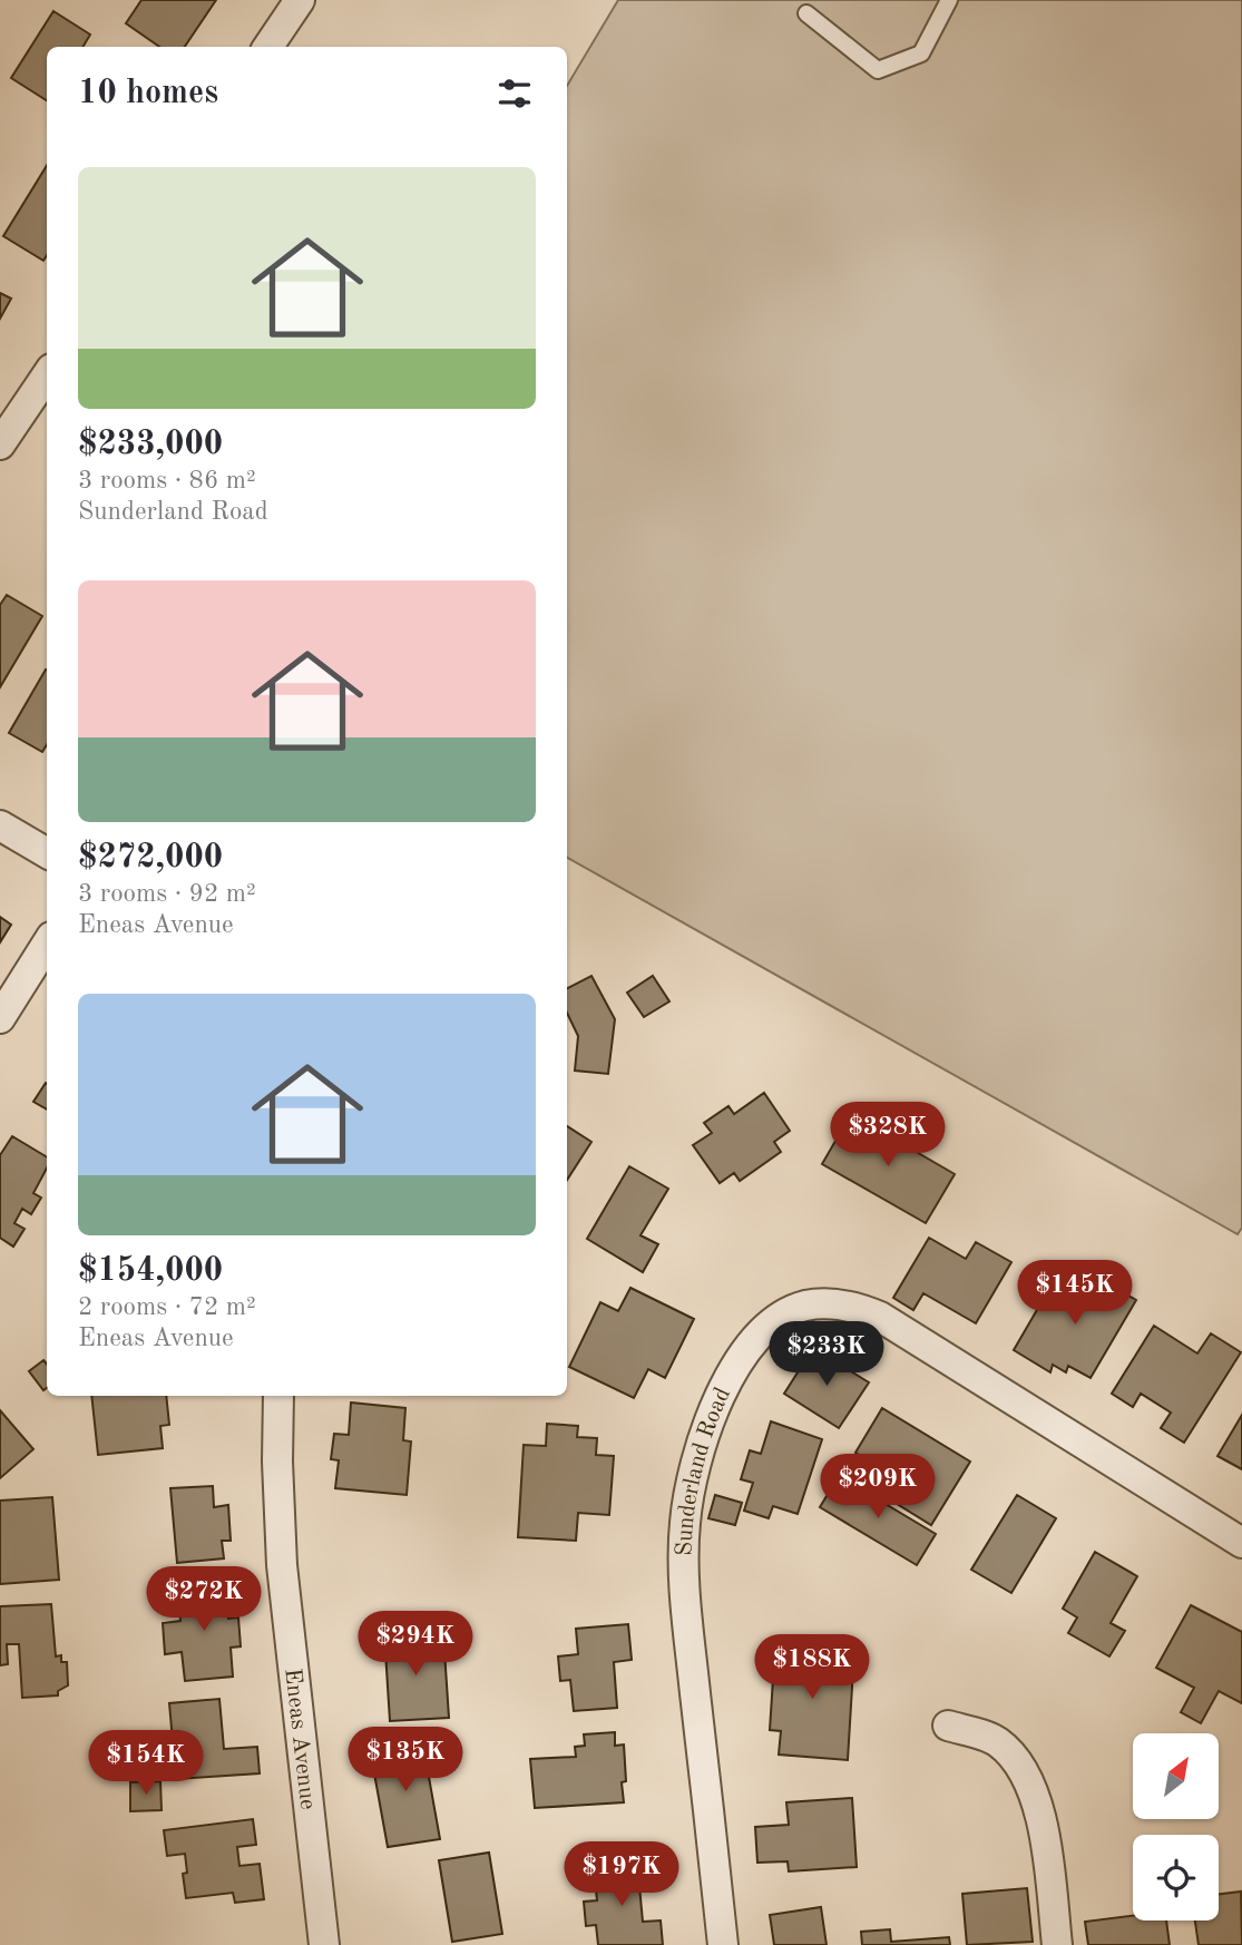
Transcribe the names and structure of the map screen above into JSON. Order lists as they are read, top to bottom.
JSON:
{
  "streets": {
    "street": ["Sunderland Road", "Eneas Avenue"]
  },
  "north": "top right",
  "page": {
    "heading": "10 homes",
    "list": [
      {
        "name": "$233,000",
        "note": "3 rooms · 86 m² · Sunderland Road"
      },
      {
        "name": "$272,000",
        "note": "3 rooms · 92 m² · Eneas Avenue"
      },
      {
        "name": "$154,000",
        "note": "2 rooms · 72 m² · Eneas Avenue"
      }
    ],
    "price": [
      "$328K",
      "$145K",
      "$233K",
      "$209K",
      "$272K",
      "$294K",
      "$188K",
      "$135K",
      "$154K",
      "$197K"
    ]
  }
}
